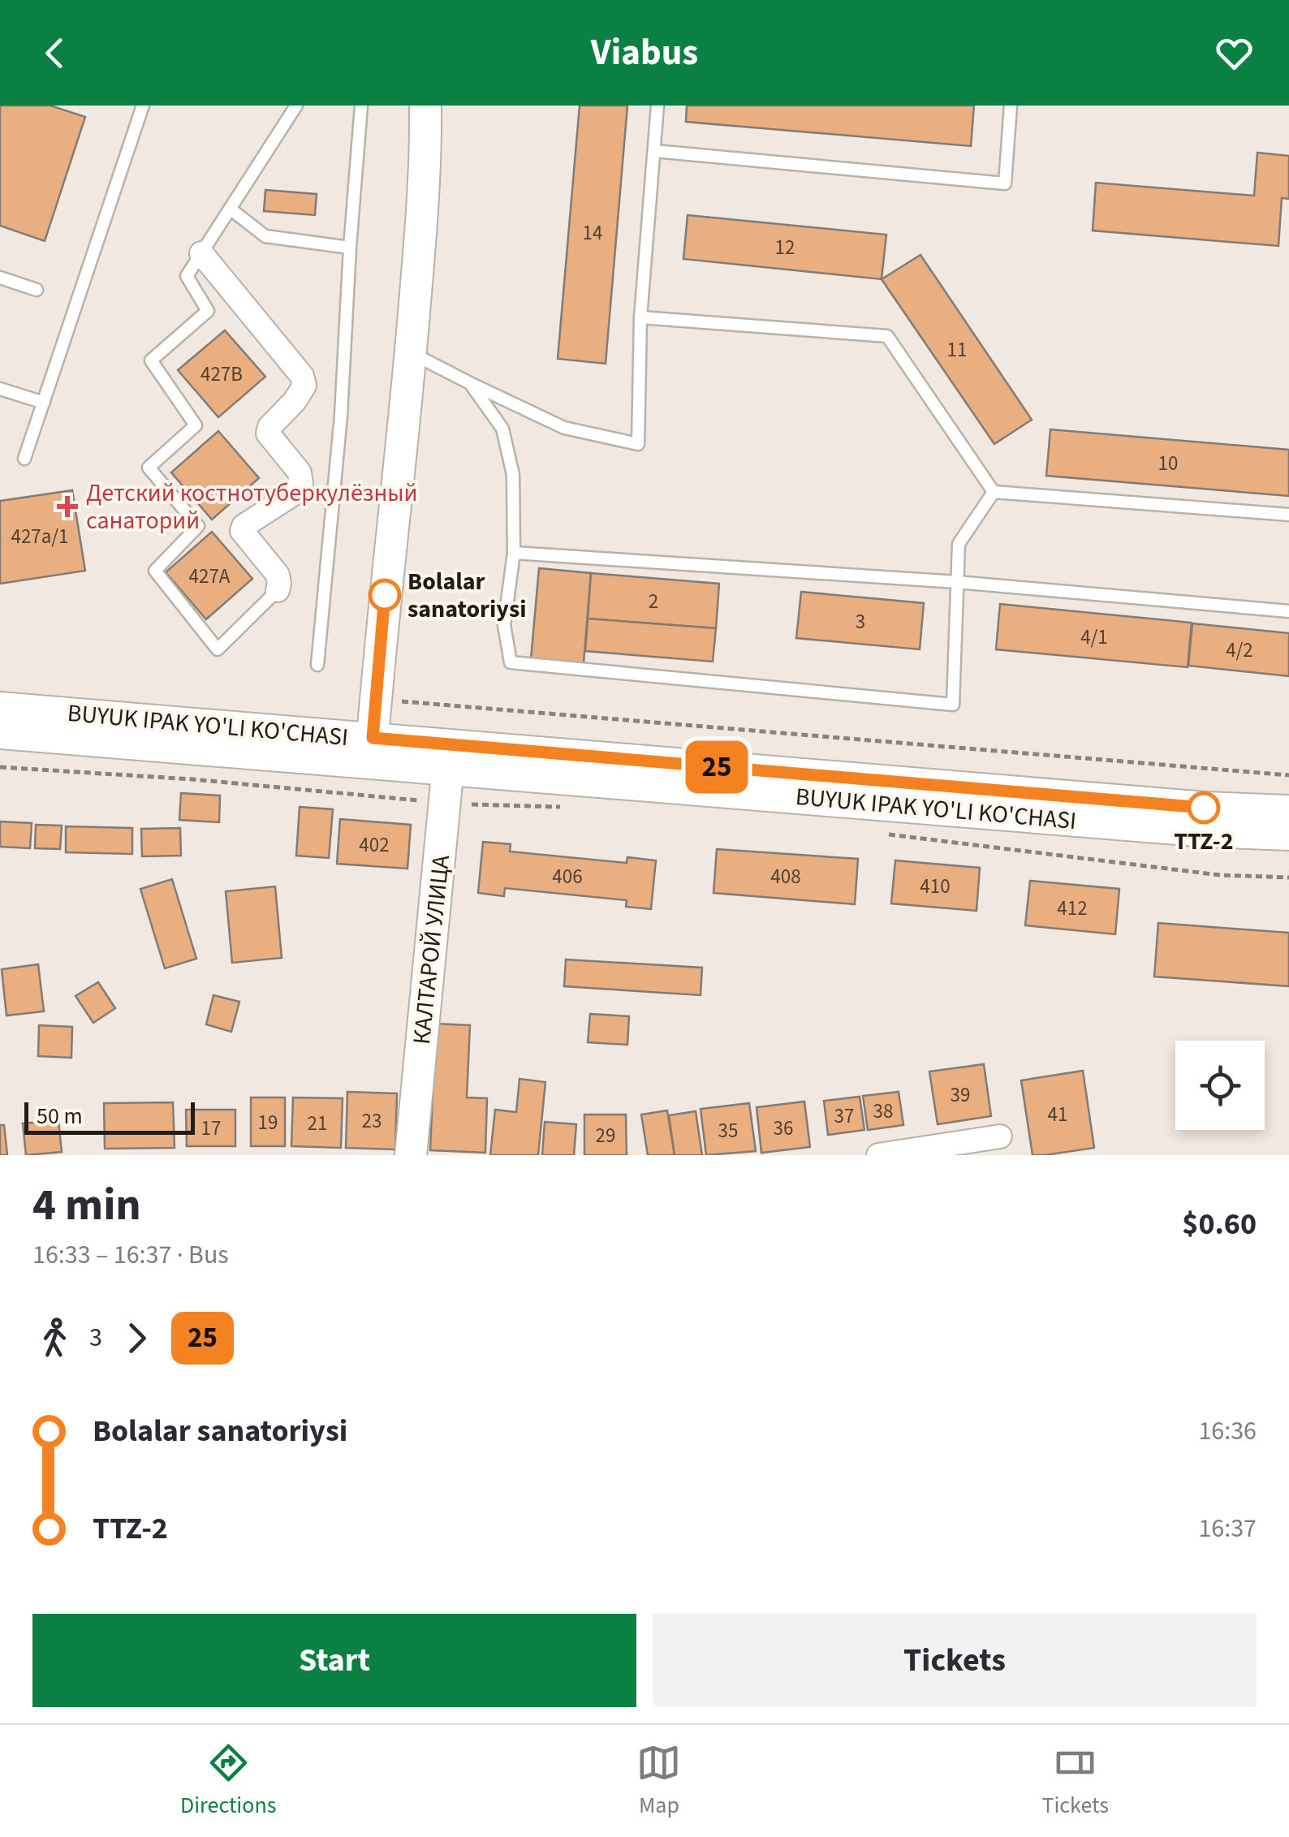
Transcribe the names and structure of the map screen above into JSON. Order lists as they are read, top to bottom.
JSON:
{
  "streets": {
    "main road": ["BUYUK IPAK YO'LI KO'CHASI", "КАЛТАРОЙ УЛИЦА"]
  },
  "crossings": [
    ["BUYUK IPAK YO'LI KO'CHASI", "КАЛТАРОЙ УЛИЦА"]
  ],
  "places": {
    "health": ["Детский костнотуберкулёзный санаторий"],
    "other": ["Bolalar sanatoriysi", "TTZ-2"]
  },
  "lines": ["bus line 25"],
  "house_numbers": [
    "14",
    "12",
    "11",
    "427В",
    "10",
    "427а/1",
    "427А",
    "2",
    "3",
    "4/1",
    "4/2",
    "402",
    "406",
    "408",
    "410",
    "412",
    "39",
    "38",
    "41",
    "37",
    "23",
    "19",
    "21",
    "17",
    "36",
    "35",
    "29"
  ],
  "scale_bar": "50 m",
  "page": {
    "header": "Viabus",
    "on_map": "25",
    "scale": "50 m",
    "heading": ["4 min", "16:33 – 16:37 · Bus", "$0.60"],
    "legs": ["3", "25"],
    "list": [
      {
        "name": "Bolalar sanatoriysi",
        "value": "16:36"
      },
      {
        "name": "TTZ-2",
        "value": "16:37"
      }
    ],
    "buttons": ["Start", "Tickets"],
    "tabs": ["Directions", "Map", "Tickets"]
  }
}
